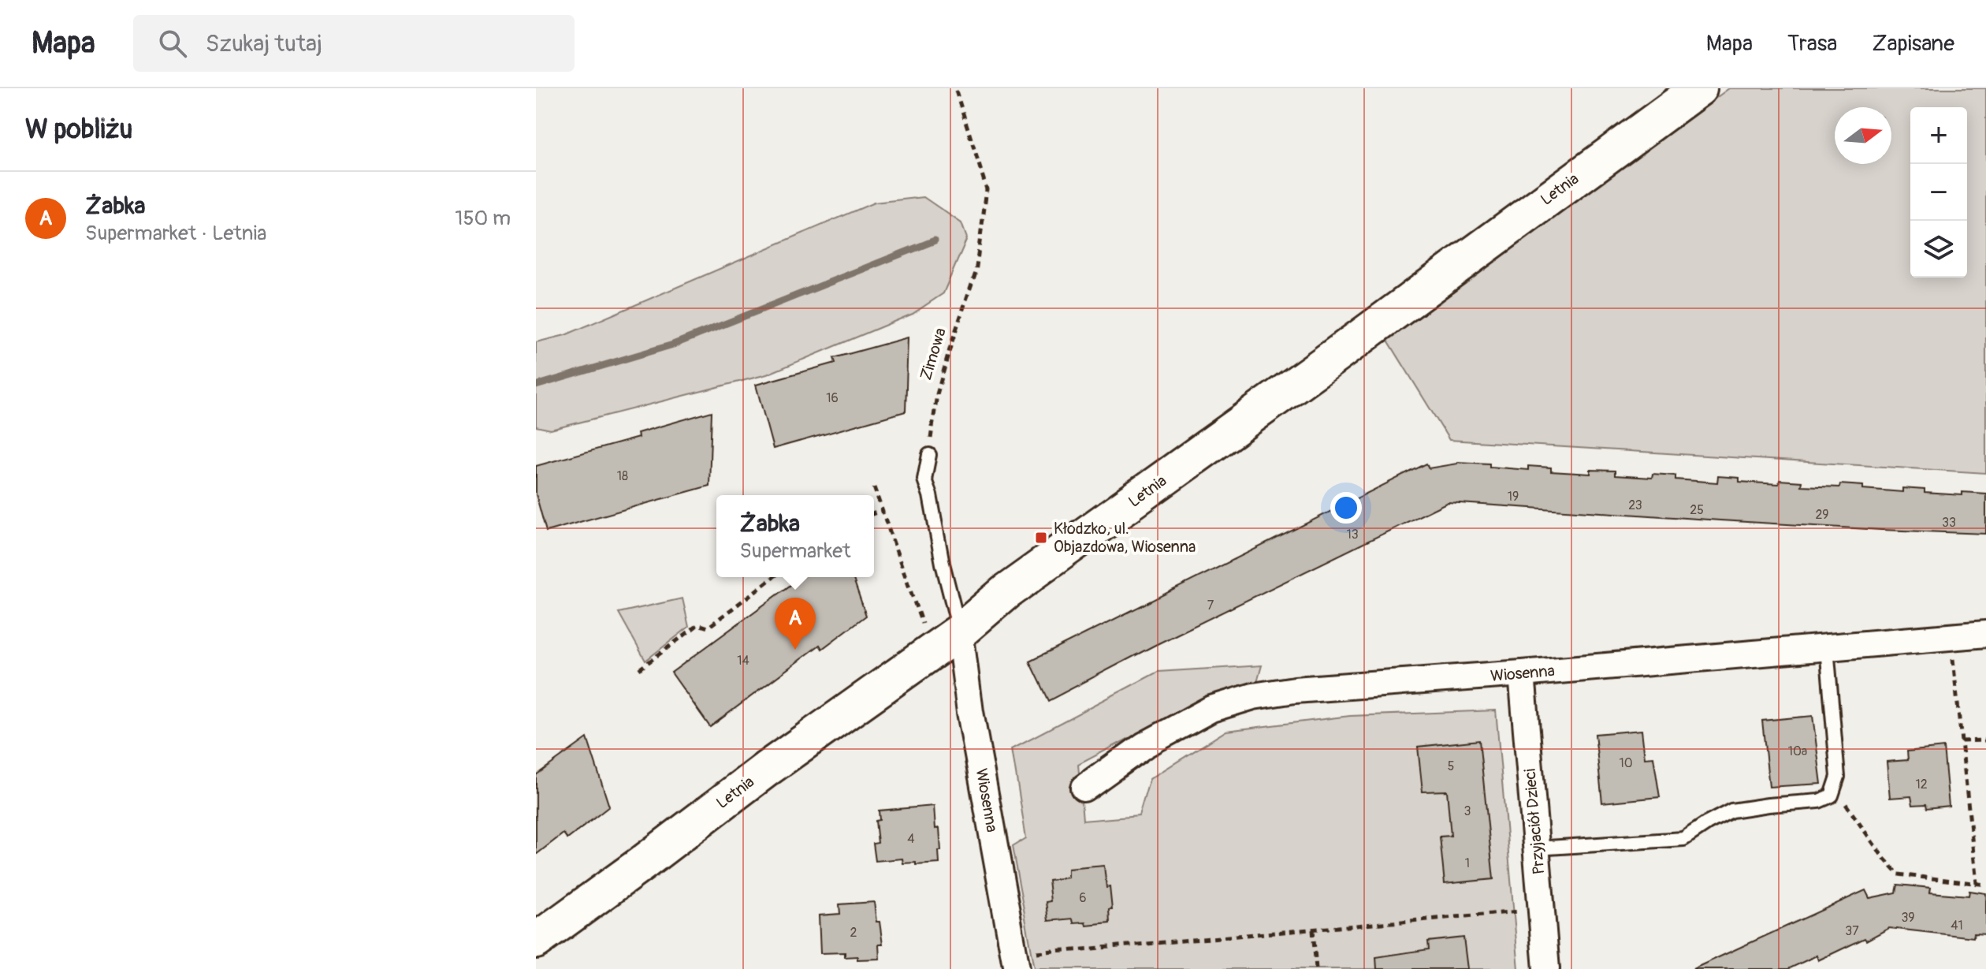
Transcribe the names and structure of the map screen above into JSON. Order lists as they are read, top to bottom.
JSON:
{
  "streets": {
    "street": ["Letnia", "Wiosenna", "Przyjaciół Dzieci"],
    "path": ["Zimowa"]
  },
  "crossings": [
    ["Letnia", "Wiosenna"],
    ["Wiosenna", "Przyjaciół Dzieci"]
  ],
  "places": {
    "transit": ["Kłodzko, ul. Objazdowa, Wiosenna"]
  },
  "house_numbers": [
    "16",
    "18",
    "19",
    "23",
    "25",
    "29",
    "33",
    "13",
    "7",
    "14",
    "10a",
    "10",
    "5",
    "12",
    "3",
    "4",
    "1",
    "6",
    "39",
    "41",
    "37",
    "2"
  ],
  "north": "right",
  "page": {
    "header": "Mapa",
    "search": "Szukaj tutaj",
    "nav": ["Mapa", "Trasa", "Zapisane"],
    "heading": "W pobliżu",
    "map_buttons": ["+", "−"],
    "list": [
      {
        "mark": "A",
        "name": "Żabka",
        "note": "Supermarket · Letnia",
        "value": "150 m"
      }
    ],
    "popup": ["Żabka", "Supermarket"],
    "pins": "A"
  }
}
